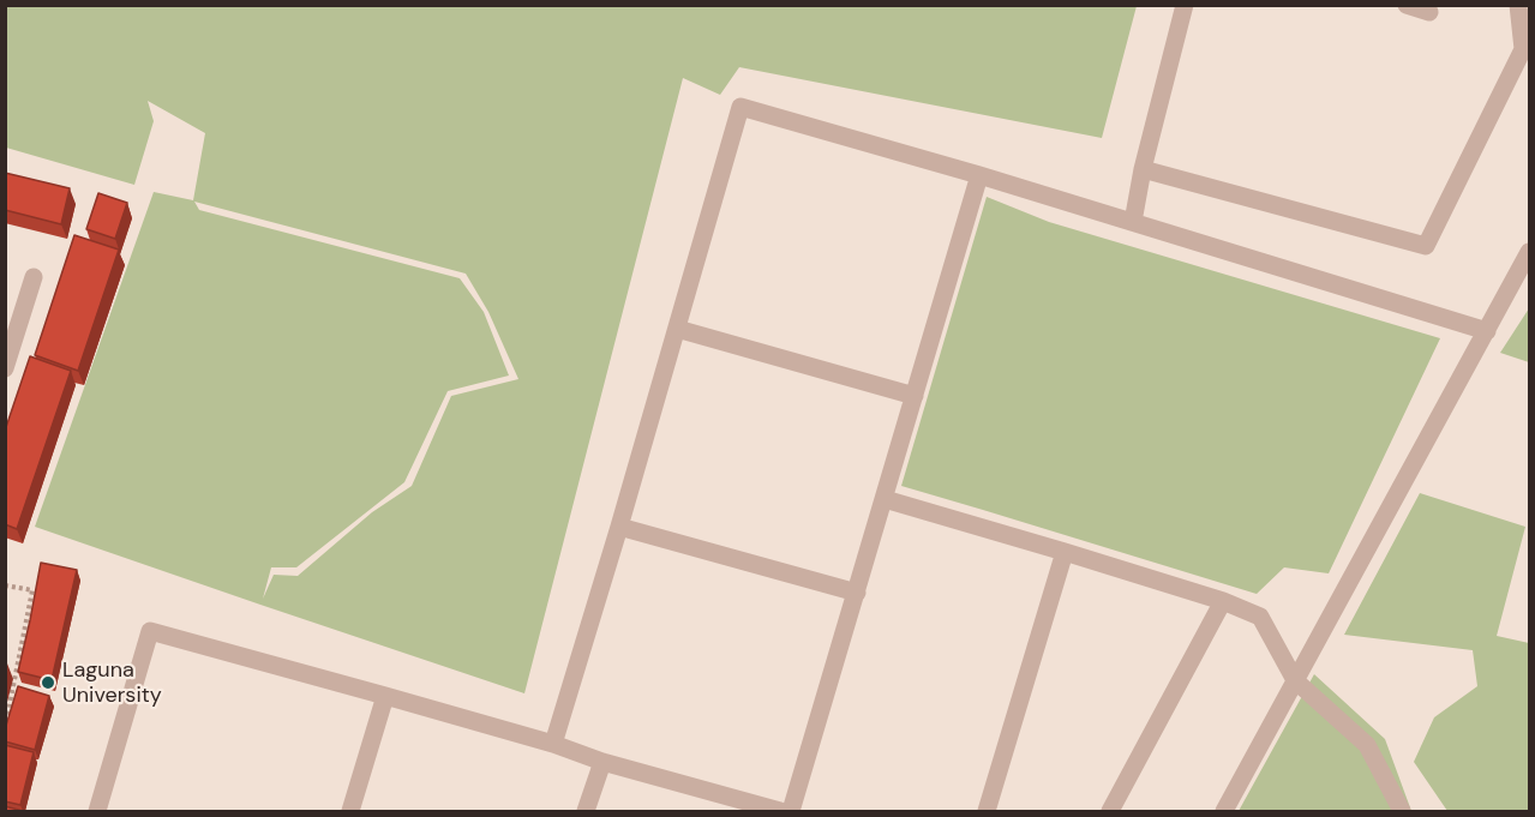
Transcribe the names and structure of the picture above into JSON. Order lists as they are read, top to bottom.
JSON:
{
  "places": ["Laguna University"]
}
